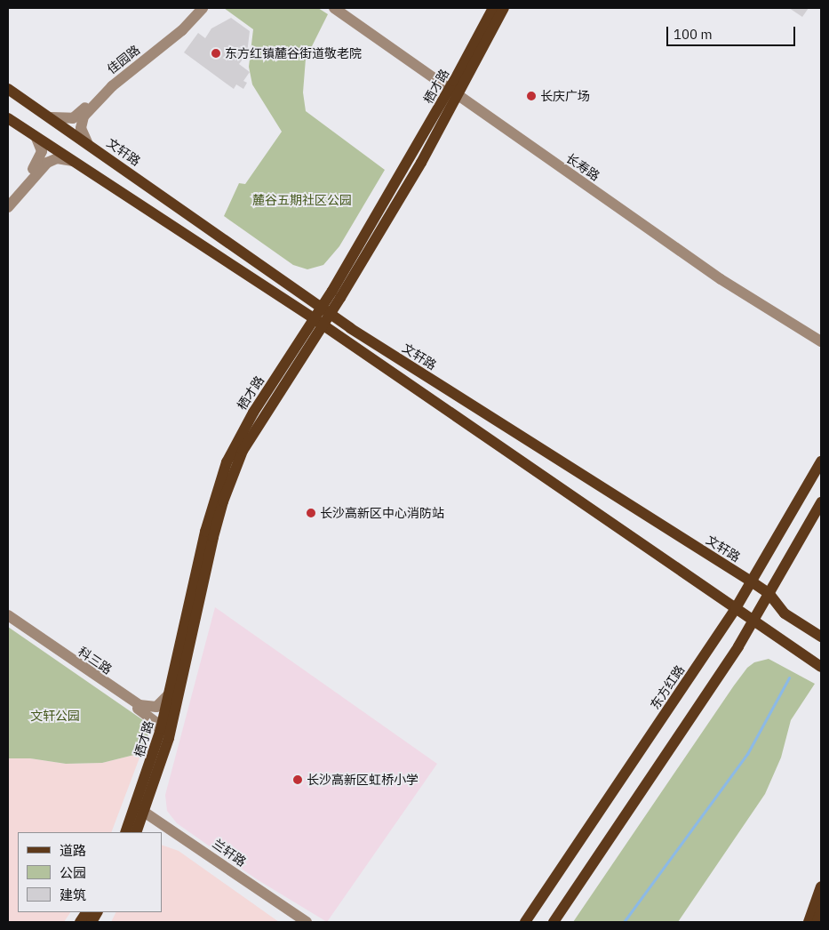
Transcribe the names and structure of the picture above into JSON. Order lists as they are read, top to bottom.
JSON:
{
  "streets": {
    "main road": ["栖才路", "文轩路", "东方红路"],
    "street": [
      "佳园路",
      "长寿路",
      "科三路",
      "兰轩路"
    ]
  },
  "crossings": [
    ["佳园路", "文轩路"],
    ["栖才路", "文轩路"],
    ["栖才路", "长寿路"],
    ["栖才路", "科三路"],
    ["栖才路", "兰轩路"],
    ["文轩路", "东方红路"]
  ],
  "parks": ["麓谷五期社区公园", "文轩公园"],
  "places": [
    "东方红镇麓谷街道敬老院",
    "长庆广场",
    "长沙高新区中心消防站",
    "长沙高新区虹桥小学"
  ],
  "legend": ["道路", "公园", "建筑"],
  "scale_bar": "100 m"
}
